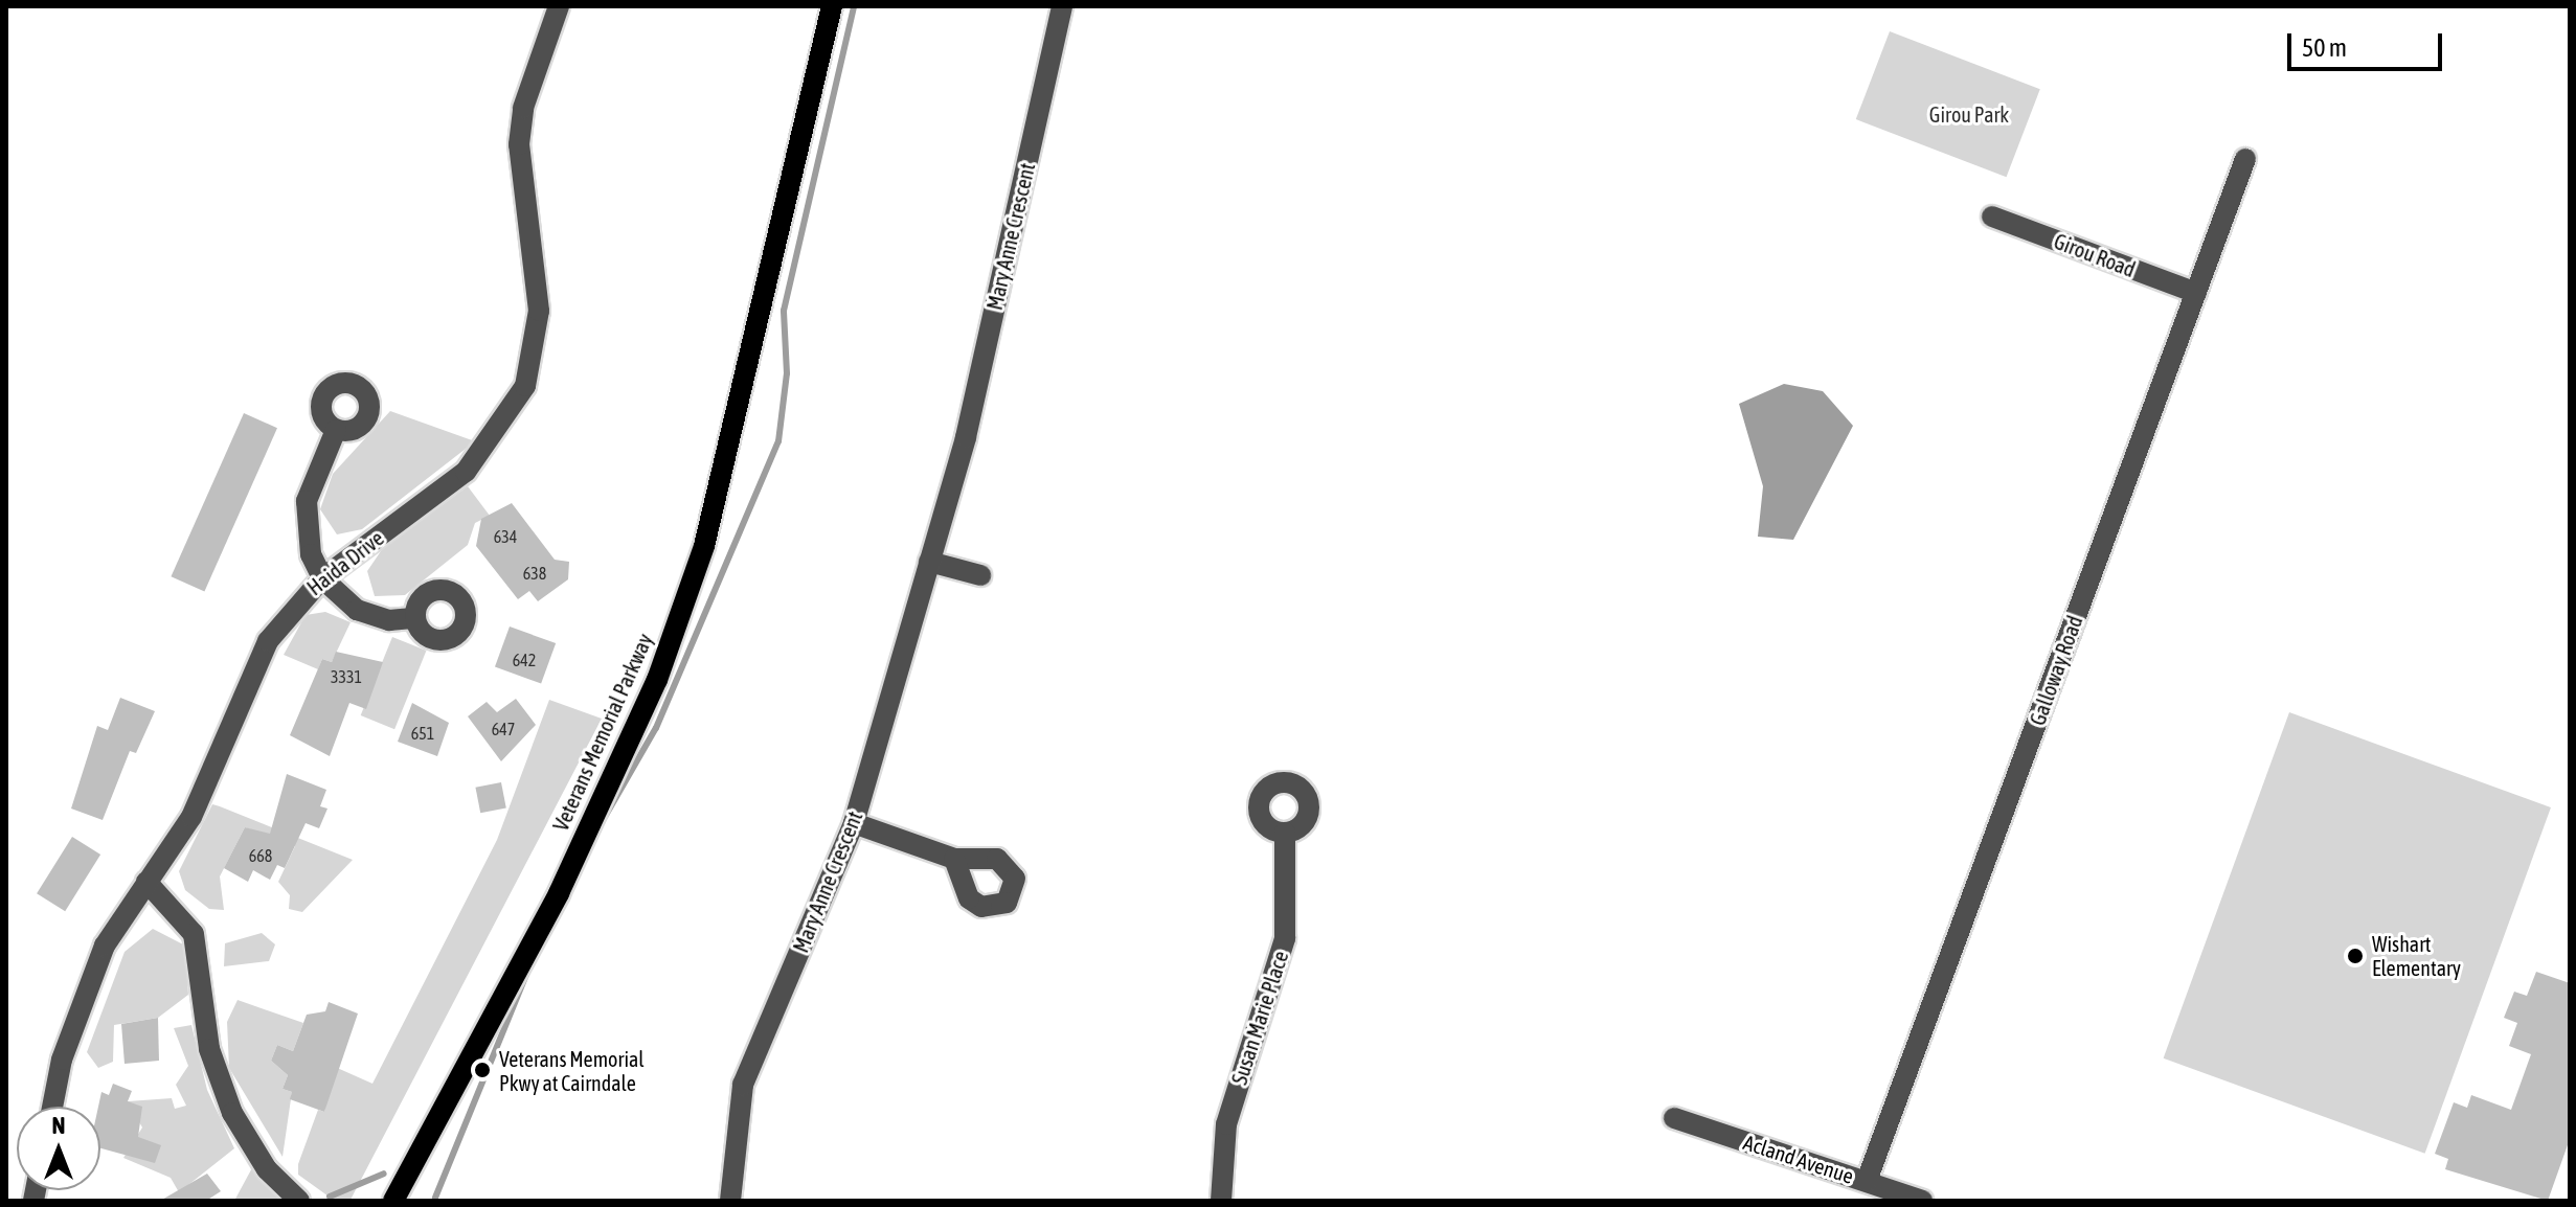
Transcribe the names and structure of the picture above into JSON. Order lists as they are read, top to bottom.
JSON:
{
  "streets": {
    "main road": ["Veterans Memorial Parkway"],
    "street": [
      "Mary Anne Crescent",
      "Girou Road",
      "Haida Drive",
      "Galloway Road",
      "Susan Marie Place",
      "Acland Avenue"
    ]
  },
  "crossings": [
    ["Girou Road", "Galloway Road"],
    ["Galloway Road", "Acland Avenue"]
  ],
  "parks": ["Girou Park"],
  "places": ["Wishart Elementary", "Veterans Memorial Pkwy at Cairndale"],
  "house_numbers": [
    "634",
    "638",
    "642",
    "3331",
    "647",
    "651",
    "668"
  ],
  "scale_bar": "50 m",
  "north": "top"
}
